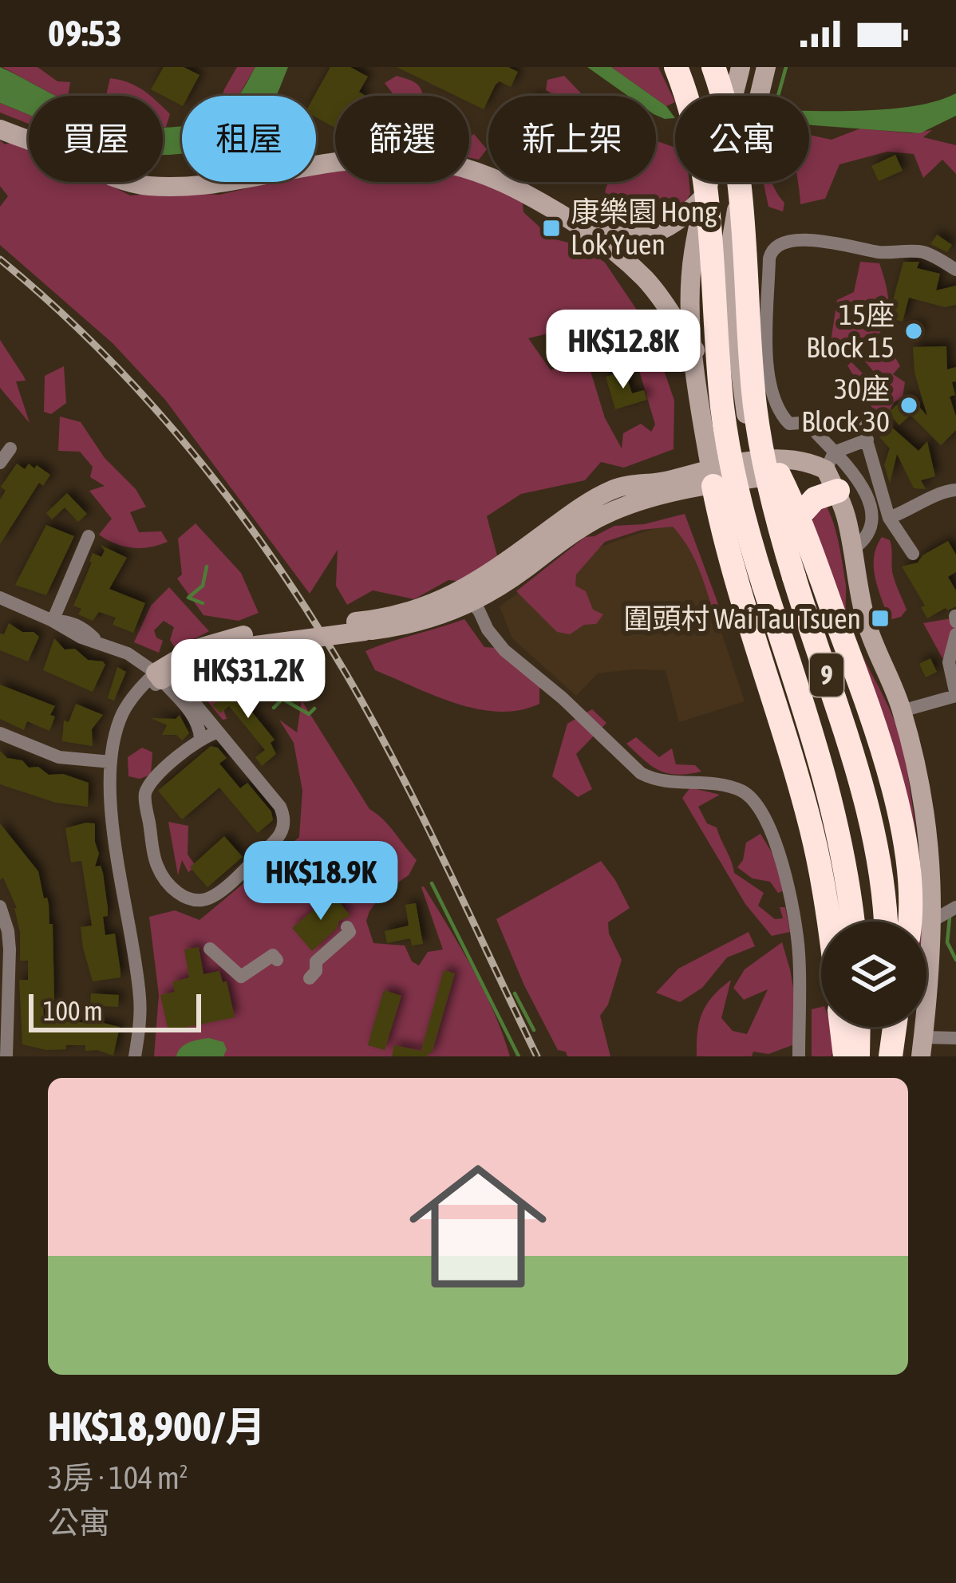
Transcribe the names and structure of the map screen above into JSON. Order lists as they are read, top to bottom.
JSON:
{
  "streets": {
    "highway": ["9"]
  },
  "places": {
    "transit": ["康樂園 Hong Lok Yuen", "圍頭村 Wai Tau Tsuen"],
    "other": ["15座 Block 15", "30座 Block 30"]
  },
  "scale_bar": "100 m",
  "page": {
    "status": "09:53",
    "chip": [
      "買屋",
      "租屋",
      "篩選",
      "新上架",
      "公寓"
    ],
    "price": ["HK$12.8K", "HK$31.2K", "HK$18.9K"],
    "scale": "100 m",
    "list": [
      {
        "name": "HK$18,900/月",
        "note": "3房 · 104 m² · 公寓"
      }
    ]
  }
}
